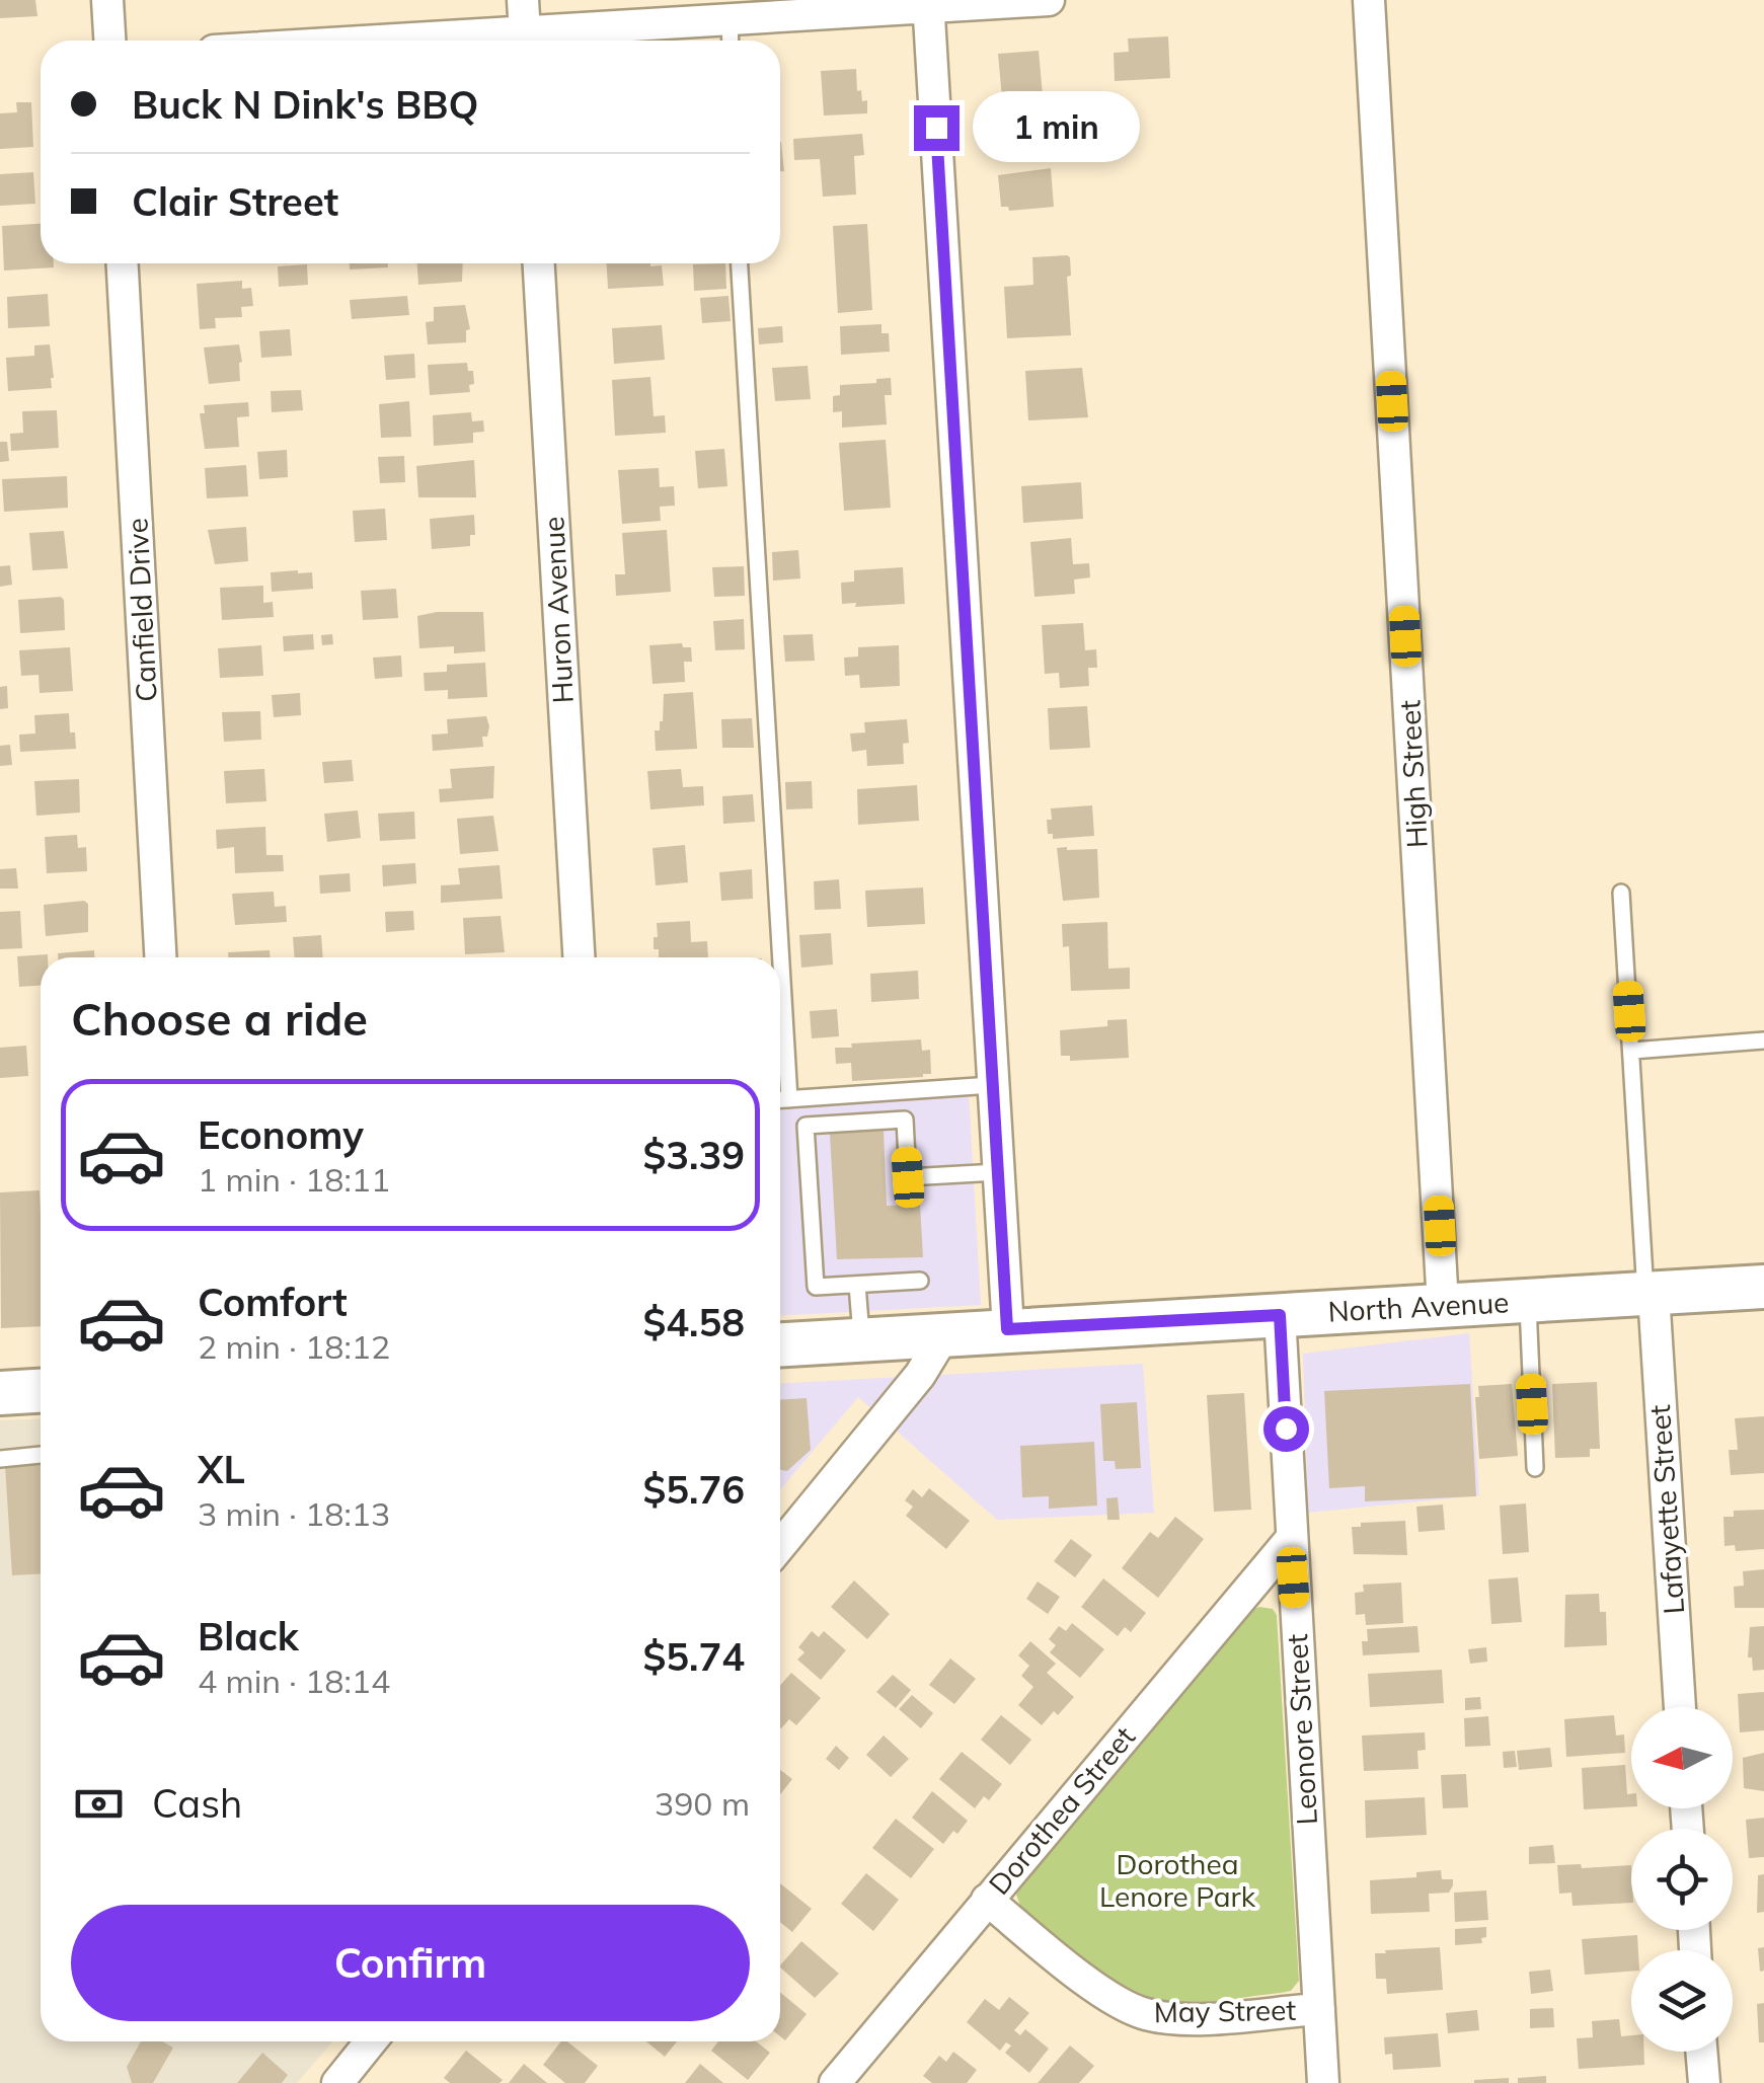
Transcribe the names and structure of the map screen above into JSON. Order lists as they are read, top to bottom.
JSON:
{
  "streets": {
    "main road": ["North Avenue"],
    "street": [
      "Canfield Drive",
      "Huron Avenue",
      "High Street",
      "Lafayette Street",
      "Leonore Street",
      "Dorothea Street",
      "May Street"
    ]
  },
  "crossings": [
    ["High Street", "North Avenue"],
    ["North Avenue", "Lafayette Street"],
    ["North Avenue", "Leonore Street"],
    ["Leonore Street", "Dorothea Street"],
    ["Leonore Street", "May Street"],
    ["Dorothea Street", "May Street"]
  ],
  "parks": ["Dorothea Lenore Park"],
  "north": "left",
  "page": {
    "banner": ["Buck N Dink's BBQ", "Clair Street"],
    "bubble": "1 min",
    "heading": "Choose a ride",
    "list": [
      {
        "name": "Economy",
        "note": "1 min · 18:11",
        "value": "$3.39"
      },
      {
        "name": "Comfort",
        "note": "2 min · 18:12",
        "value": "$4.58"
      },
      {
        "name": "XL",
        "note": "3 min · 18:13",
        "value": "$5.76"
      },
      {
        "name": "Black",
        "note": "4 min · 18:14",
        "value": "$5.74"
      }
    ],
    "pay": ["Cash", "390 m"],
    "buttons": "Confirm"
  }
}
